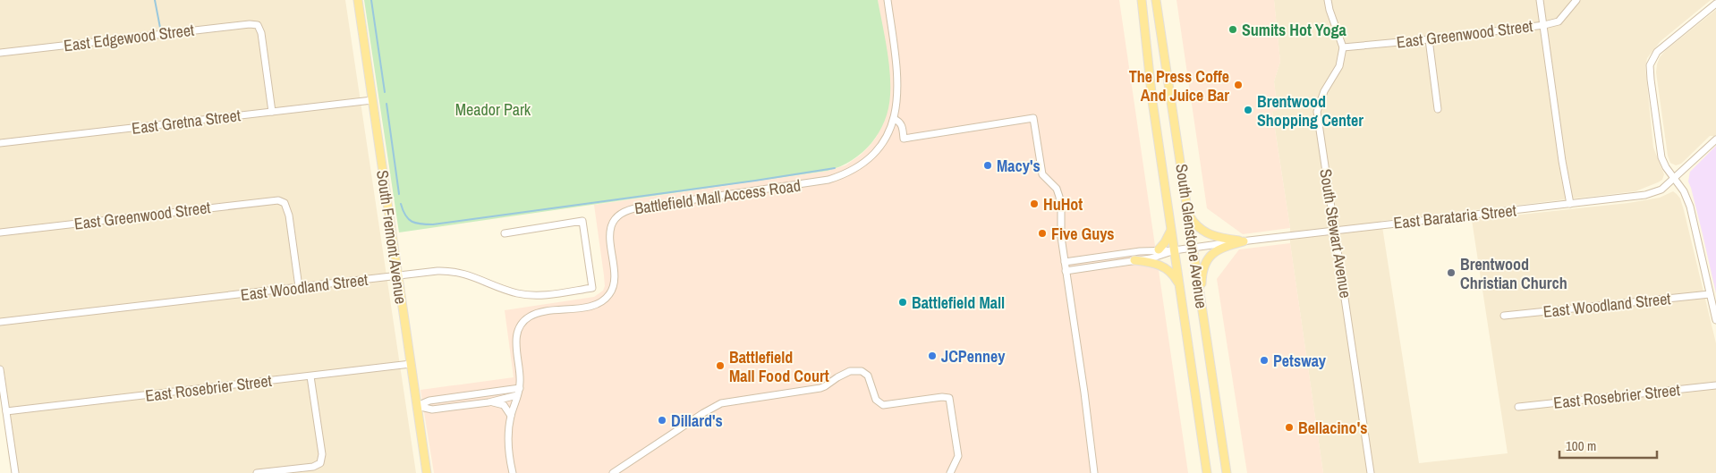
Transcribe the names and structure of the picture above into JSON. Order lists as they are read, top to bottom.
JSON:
{
  "streets": {
    "main road": ["South Glenstone Avenue", "South Fremont Avenue"],
    "street": [
      "East Greenwood Street",
      "East Edgewood Street",
      "East Gretna Street",
      "Battlefield Mall Access Road",
      "East Barataria Street",
      "South Stewart Avenue",
      "East Woodland Street",
      "East Rosebrier Street"
    ]
  },
  "crossings": [
    ["East Greenwood Street", "South Stewart Avenue"],
    ["East Greenwood Street", "East Woodland Street"],
    ["East Edgewood Street", "East Gretna Street"],
    ["East Gretna Street", "South Fremont Avenue"],
    ["East Barataria Street", "South Stewart Avenue"],
    ["East Barataria Street", "South Glenstone Avenue"],
    ["South Fremont Avenue", "East Woodland Street"],
    ["South Fremont Avenue", "East Rosebrier Street"]
  ],
  "parks": ["Meador Park"],
  "places": [
    "Sumits Hot Yoga",
    "The Press Coffe And Juice Bar",
    "Brentwood Shopping Center",
    "Macy's",
    "HuHot",
    "Five Guys",
    "Brentwood Christian Church",
    "Battlefield Mall",
    "JCPenney",
    "Petsway",
    "Battlefield Mall Food Court",
    "Dillard's",
    "Bellacino's"
  ],
  "scale_bar": "100 m"
}
